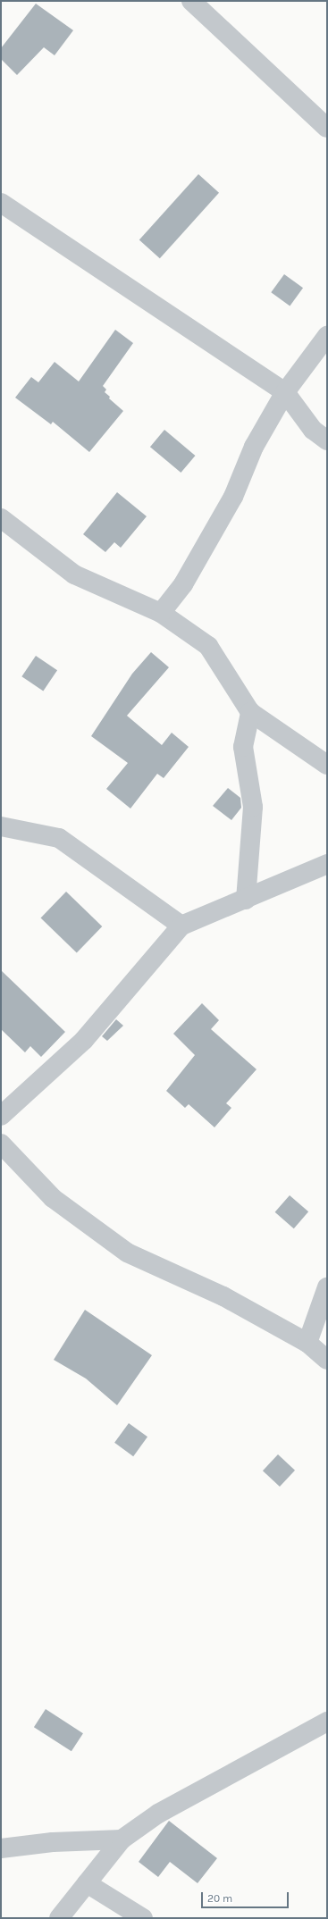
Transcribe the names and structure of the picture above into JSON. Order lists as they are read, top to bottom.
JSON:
{
  "scale_bar": "20 m"
}
